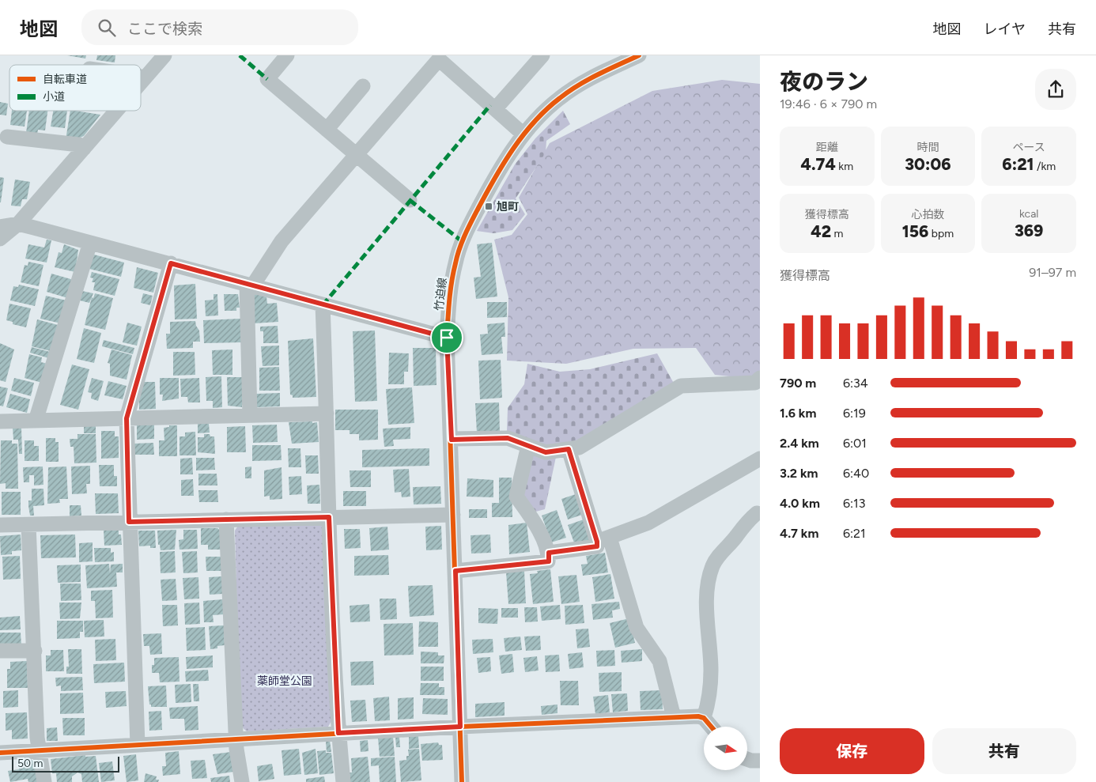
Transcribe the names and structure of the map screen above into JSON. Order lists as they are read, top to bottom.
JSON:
{
  "streets": {
    "street": ["竹迫線"]
  },
  "parks": ["薬師堂公園"],
  "places": {
    "transit": ["旭町"]
  },
  "legend": ["自転車道", "小道"],
  "scale_bar": "50 m",
  "north": "right",
  "page": {
    "header": "地図",
    "search": "ここで検索",
    "nav": ["地図", "レイヤ", "共有"],
    "heading": ["夜のラン", "19:46 · 6 × 790 m"],
    "stats": [
      ["距離", "4.74 km"],
      ["時間", "30:06"],
      ["ペース", "6:21 /km"],
      ["獲得標高", "42 m"],
      ["心拍数", "156 bpm"],
      ["kcal", "369"]
    ],
    "chart": ["獲得標高", "91–97 m"],
    "list": [
      {
        "name": "790 m",
        "note": "6:34"
      },
      {
        "name": "1.6 km",
        "note": "6:19"
      },
      {
        "name": "2.4 km",
        "note": "6:01"
      },
      {
        "name": "3.2 km",
        "note": "6:40"
      },
      {
        "name": "4.0 km",
        "note": "6:13"
      },
      {
        "name": "4.7 km",
        "note": "6:21"
      }
    ],
    "buttons": ["保存", "共有"],
    "scale": "50 m"
  }
}
